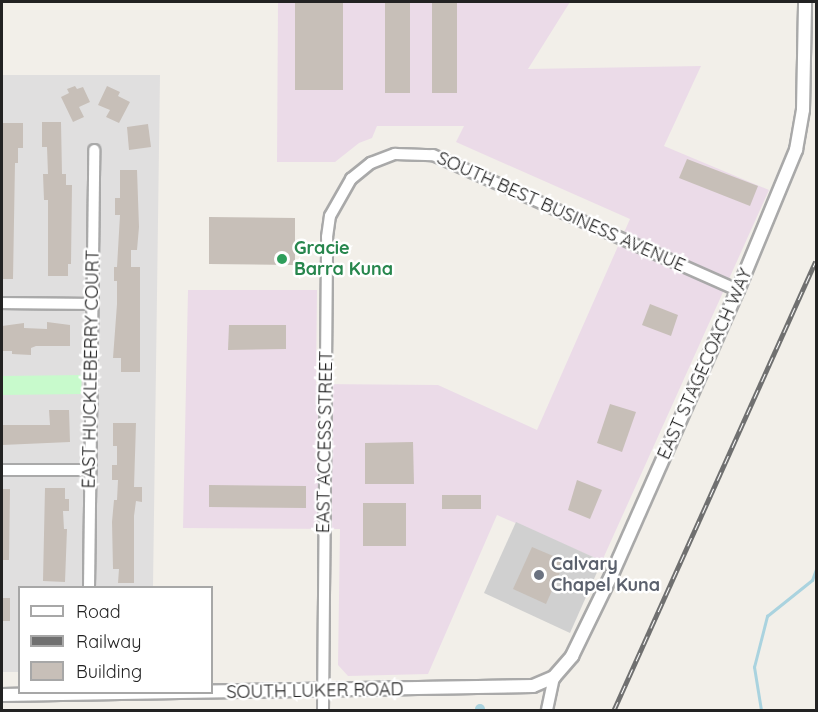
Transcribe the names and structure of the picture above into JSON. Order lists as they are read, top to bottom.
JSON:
{
  "streets": {
    "street": [
      "SOUTH BEST BUSINESS AVENUE",
      "EAST STAGECOACH WAY",
      "EAST HUCKLEBERRY COURT",
      "EAST ACCESS STREET",
      "SOUTH LUKER ROAD"
    ]
  },
  "crossings": [
    ["SOUTH BEST BUSINESS AVENUE", "EAST STAGECOACH WAY"],
    ["SOUTH BEST BUSINESS AVENUE", "EAST ACCESS STREET"],
    ["EAST STAGECOACH WAY", "SOUTH LUKER ROAD"],
    ["EAST ACCESS STREET", "SOUTH LUKER ROAD"]
  ],
  "places": ["Gracie Barra Kuna", "Calvary Chapel Kuna"],
  "legend": ["Road", "Railway", "Building"]
}
